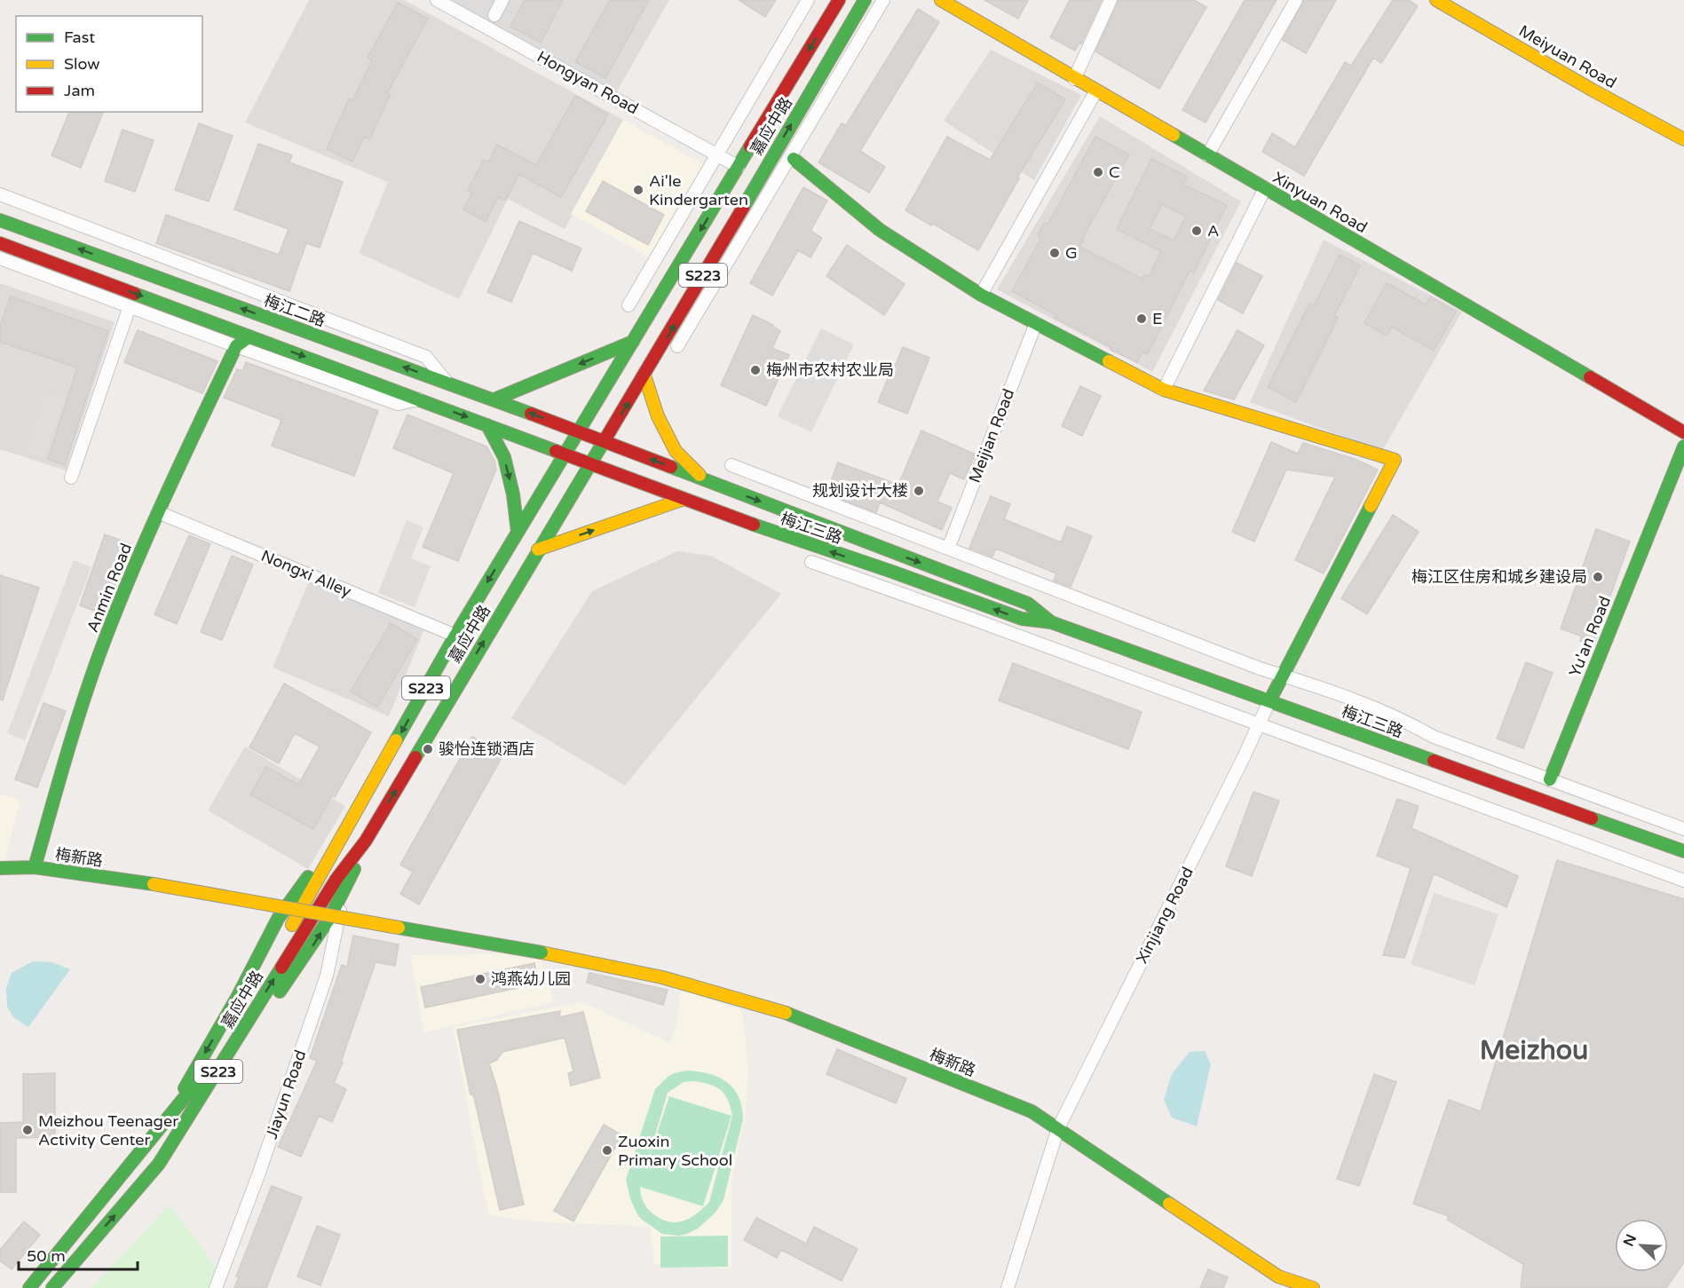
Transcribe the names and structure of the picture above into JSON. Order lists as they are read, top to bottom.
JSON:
{
  "streets": {
    "main road": [
      "Meiyuan Road",
      "嘉应中路",
      "Xinyuan Road",
      "S223",
      "梅江二路",
      "梅江三路",
      "Anmin Road",
      "Yu'an Road",
      "梅新路"
    ],
    "street": [
      "Hongyan Road",
      "Meijian Road",
      "Nongxi Alley",
      "Xinjiang Road",
      "Jiayun Road"
    ]
  },
  "crossings": [
    ["Hongyan Road", "嘉应中路"],
    ["嘉应中路", "梅江二路"],
    ["嘉应中路", "梅江三路"],
    ["嘉应中路", "Nongxi Alley"],
    ["梅江二路", "梅江三路"],
    ["梅江三路", "Xinjiang Road"],
    ["Nongxi Alley", "Anmin Road"],
    ["Anmin Road", "梅新路"],
    ["梅新路", "Xinjiang Road"]
  ],
  "districts": ["Meizhou"],
  "places": [
    "C",
    "Ai'le Kindergarten",
    "A",
    "G",
    "E",
    "梅州市农村农业局",
    "规划设计大楼",
    "梅江区住房和城乡建设局",
    "骏怡连锁酒店",
    "鸿燕幼儿园",
    "Meizhou Teenager Activity Center",
    "Zuoxin Primary School"
  ],
  "legend": ["Fast", "Slow", "Jam"],
  "scale_bar": "50 m",
  "north": "top left"
}
